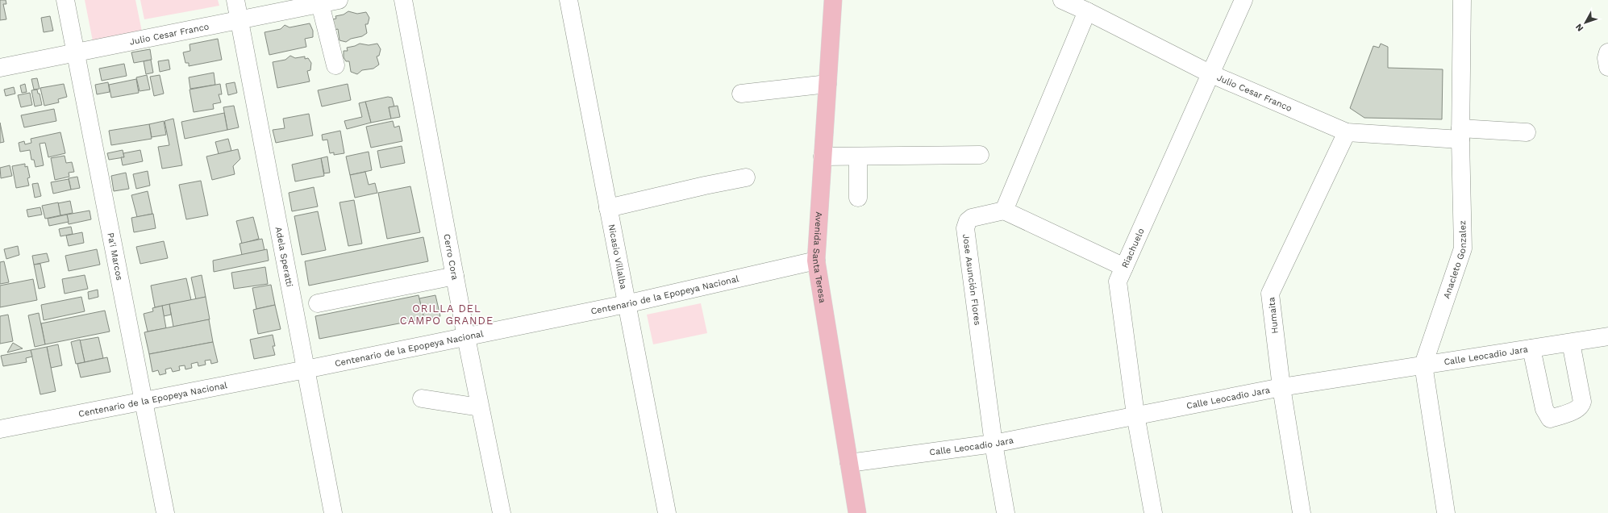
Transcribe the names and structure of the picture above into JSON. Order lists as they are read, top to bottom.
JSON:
{
  "streets": {
    "main road": ["Avenida Santa Teresa"],
    "street": [
      "Julio Cesar Franco",
      "Riachuelo",
      "Pa'i Marcos",
      "Adela Speratti",
      "Cerro Cora",
      "Nicasio Villalba",
      "Anacleto Gonzalez",
      "Jose Asunción Flores",
      "Centenario de la Epopeya Nacional",
      "Humaita",
      "Calle Leocadio Jara"
    ]
  },
  "crossings": [
    ["Julio Cesar Franco", "Riachuelo"],
    ["Julio Cesar Franco", "Pa'i Marcos"],
    ["Julio Cesar Franco", "Adela Speratti"],
    ["Julio Cesar Franco", "Anacleto Gonzalez"],
    ["Julio Cesar Franco", "Humaita"],
    ["Riachuelo", "Calle Leocadio Jara"],
    ["Pa'i Marcos", "Centenario de la Epopeya Nacional"],
    ["Adela Speratti", "Centenario de la Epopeya Nacional"],
    ["Cerro Cora", "Centenario de la Epopeya Nacional"],
    ["Nicasio Villalba", "Centenario de la Epopeya Nacional"],
    ["Avenida Santa Teresa", "Centenario de la Epopeya Nacional"],
    ["Avenida Santa Teresa", "Calle Leocadio Jara"],
    ["Anacleto Gonzalez", "Calle Leocadio Jara"],
    ["Jose Asunción Flores", "Calle Leocadio Jara"],
    ["Humaita", "Calle Leocadio Jara"]
  ],
  "districts": ["ORILLA DEL CAMPO GRANDE"],
  "north": "bottom left"
}
